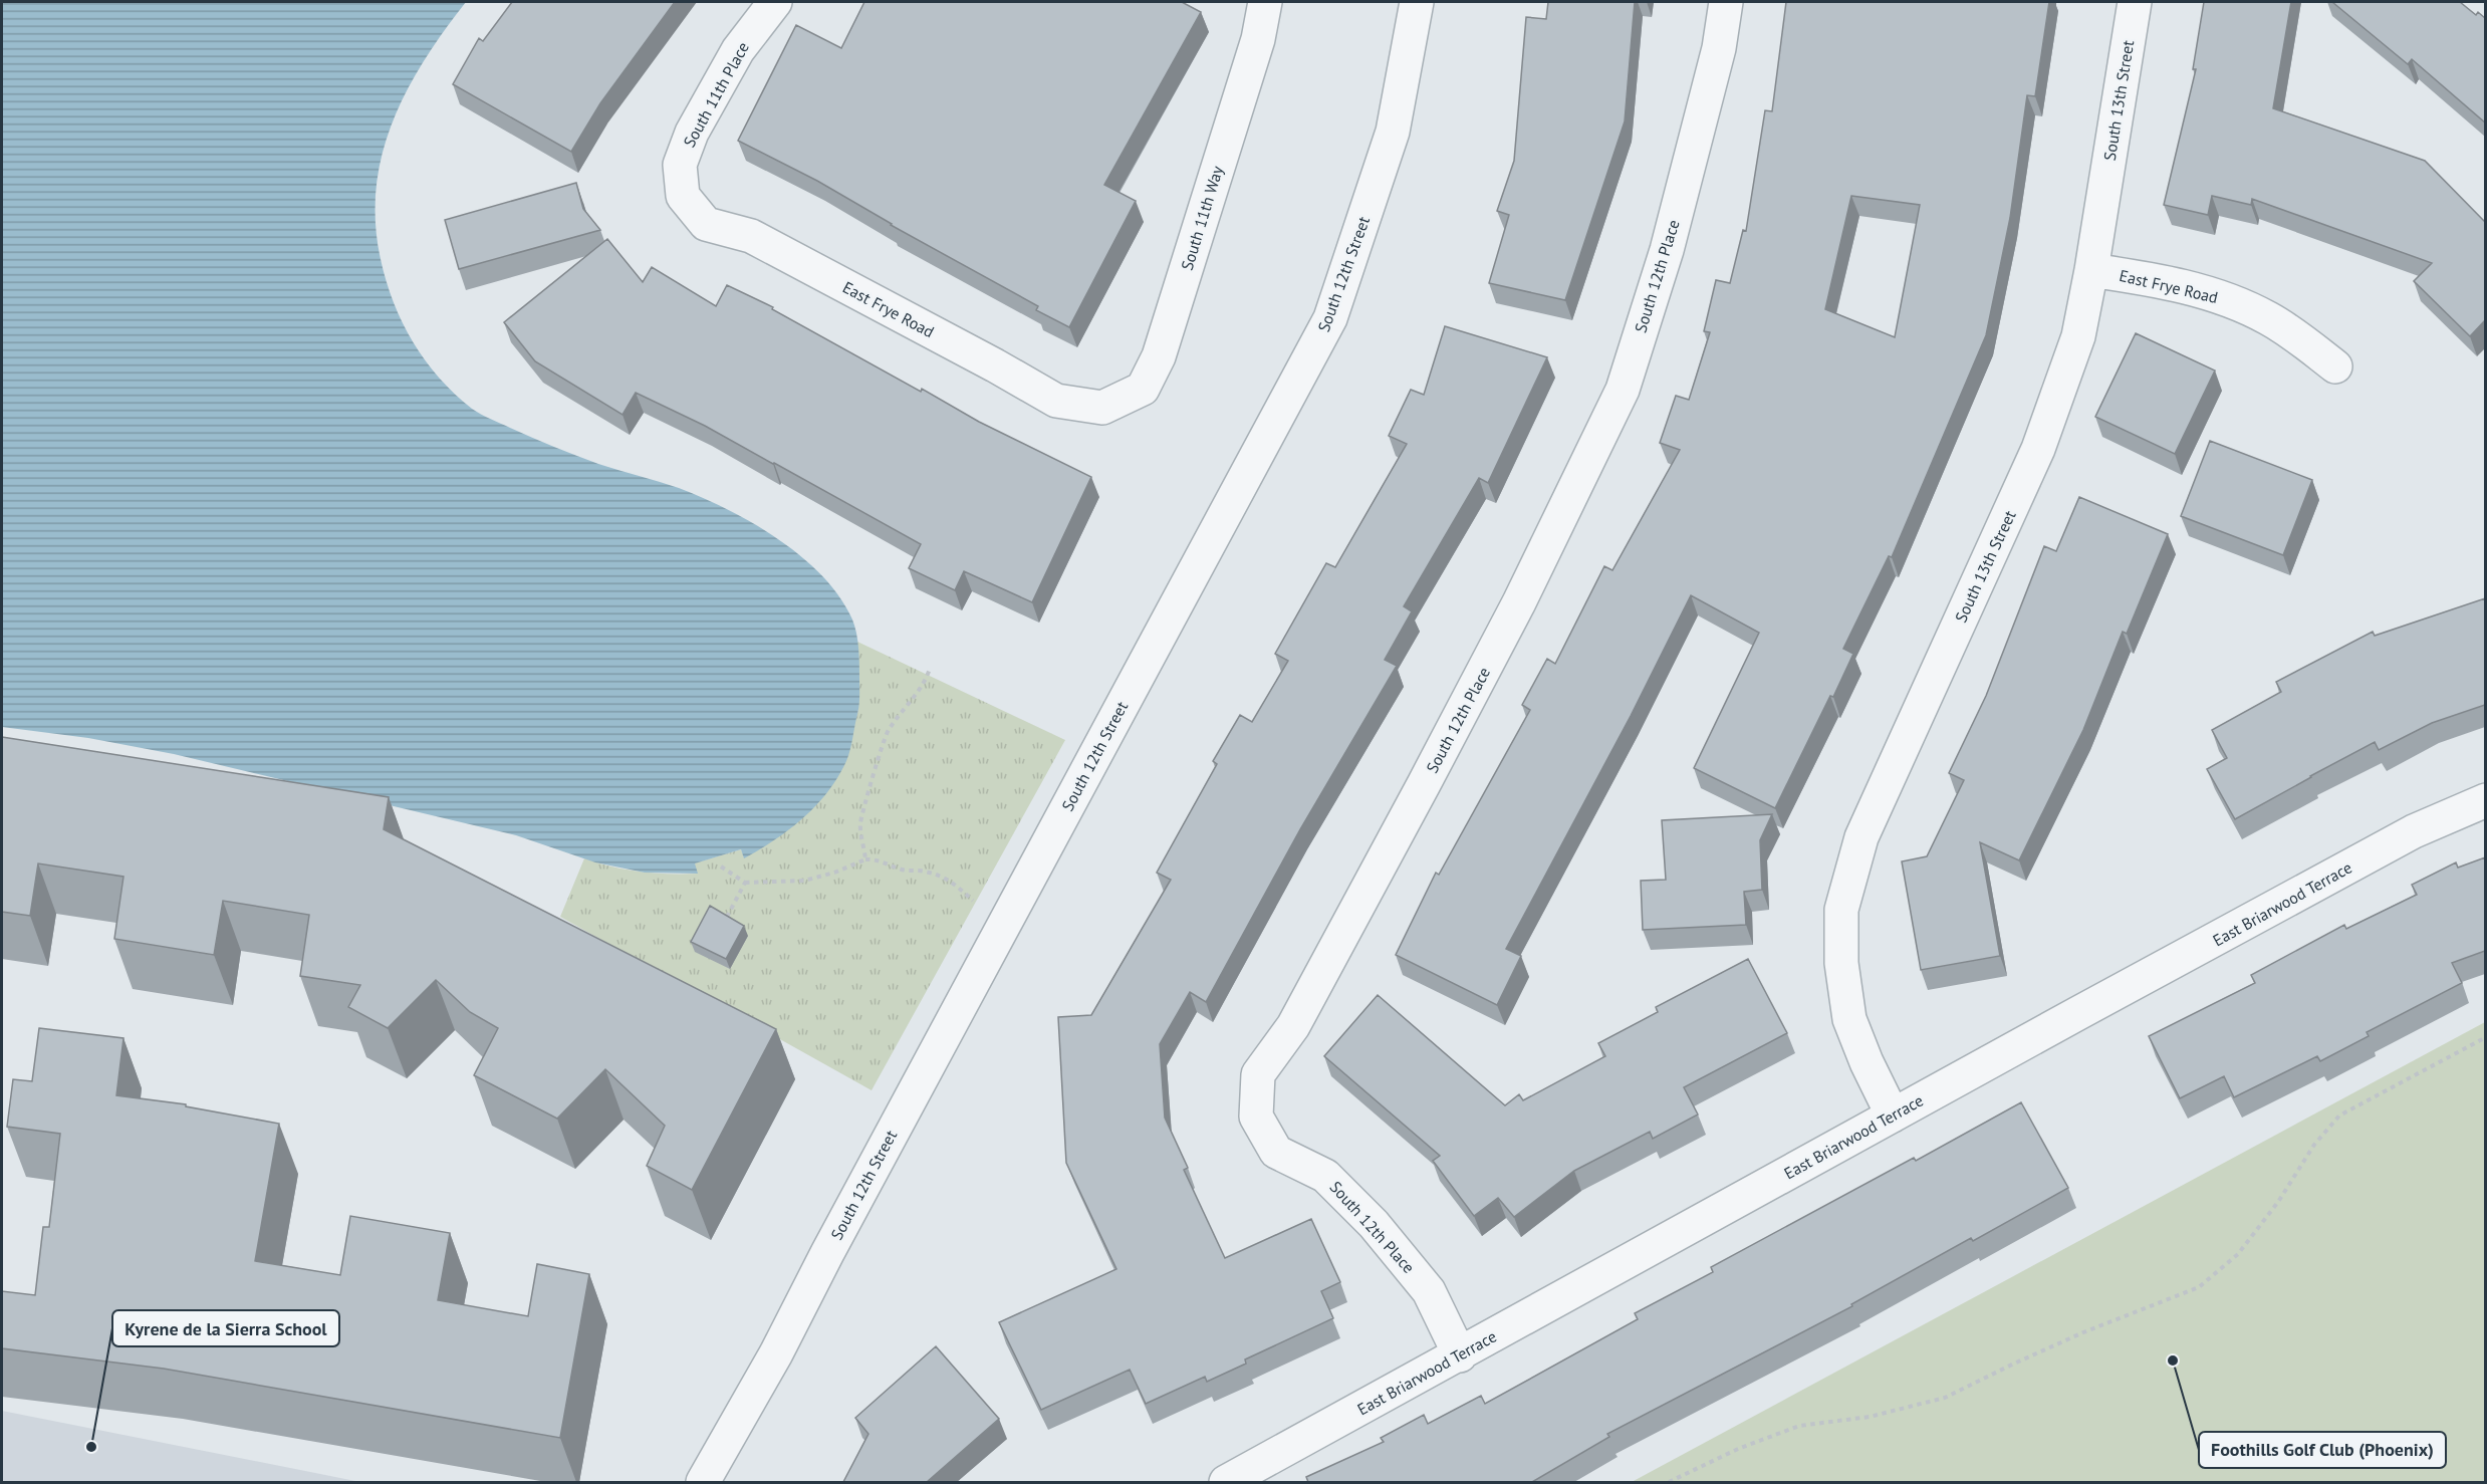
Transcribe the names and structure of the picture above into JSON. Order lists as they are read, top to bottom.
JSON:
{
  "streets": {
    "street": [
      "South 11th Place",
      "South 13th Street",
      "South 11th Way",
      "South 12th Street",
      "South 12th Place",
      "East Frye Road",
      "East Briarwood Terrace"
    ]
  },
  "crossings": [
    ["South 11th Place", "East Frye Road"],
    ["South 13th Street", "East Frye Road"],
    ["South 13th Street", "East Briarwood Terrace"],
    ["South 11th Way", "East Frye Road"],
    ["South 12th Place", "East Briarwood Terrace"]
  ],
  "places": ["Foothills Golf Club (Phoenix)", "Kyrene de la Sierra School"]
}
